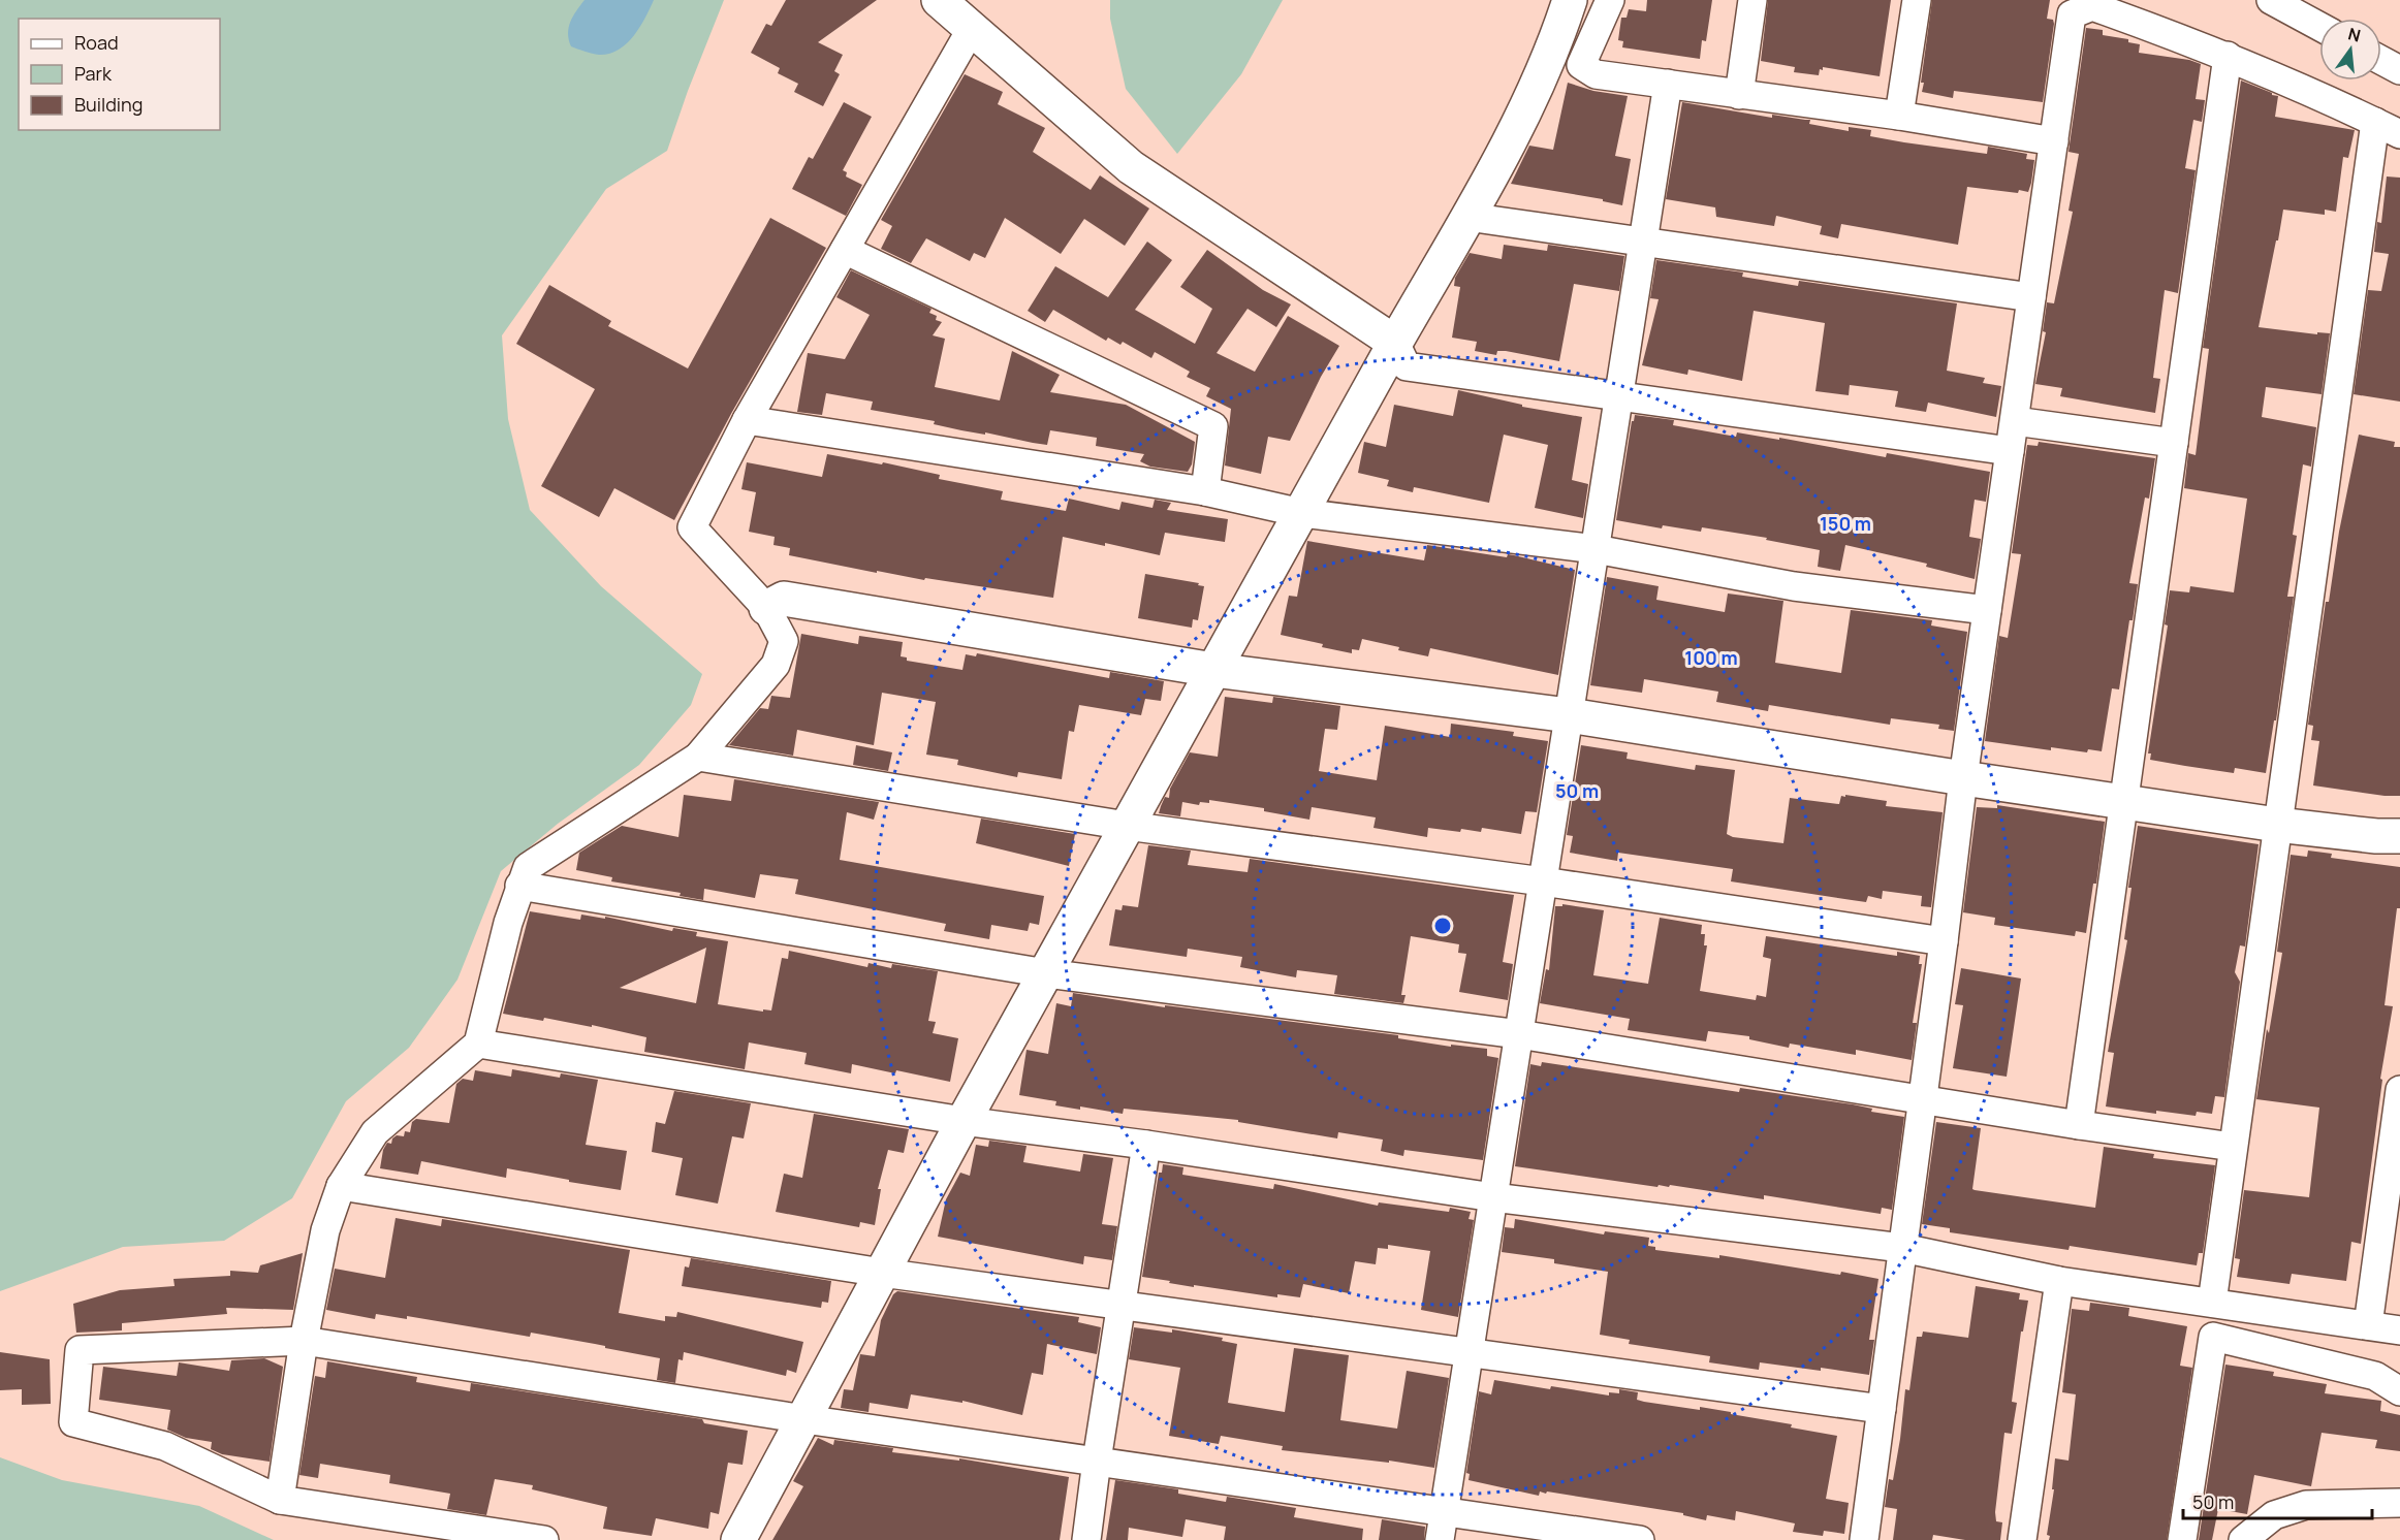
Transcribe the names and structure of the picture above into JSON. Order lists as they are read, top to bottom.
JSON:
{
  "legend": ["Road", "Park", "Building"],
  "scale_bar": "50 m",
  "north": "top",
  "rings": ["150 m", "100 m", "50 m"]
}
